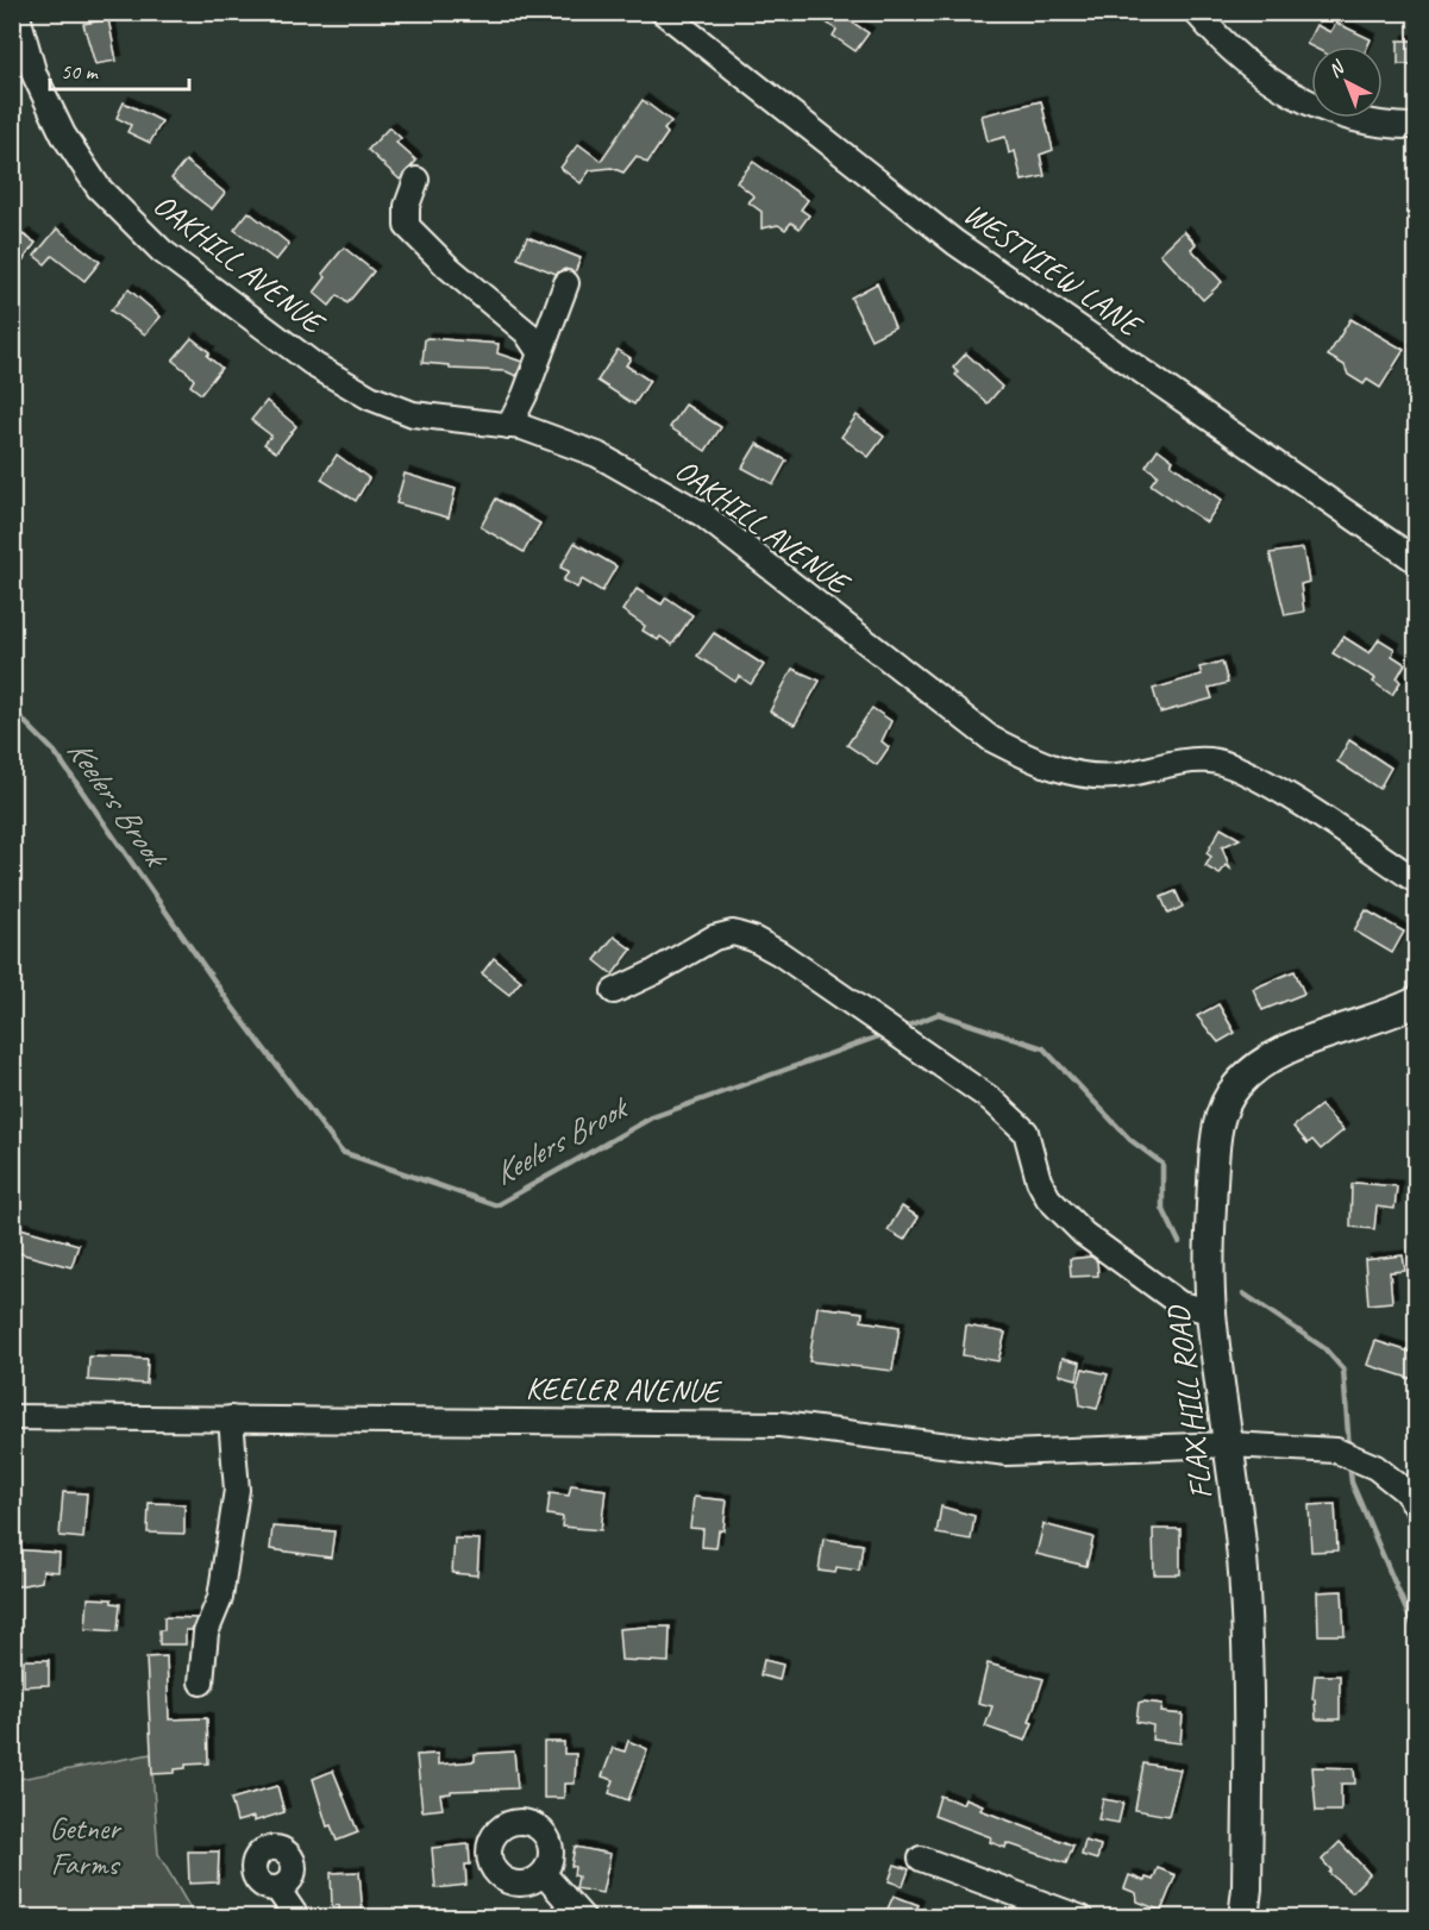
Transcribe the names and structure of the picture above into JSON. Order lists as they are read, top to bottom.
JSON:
{
  "streets": {
    "main road": ["FLAX HILL ROAD"],
    "street": ["OAKHILL AVENUE", "WESTVIEW LANE", "KEELER AVENUE"]
  },
  "crossings": [
    ["KEELER AVENUE", "FLAX HILL ROAD"]
  ],
  "water": ["Keelers Brook"],
  "parks": ["Getner Farms"],
  "scale_bar": "50 m",
  "north": "top left"
}
